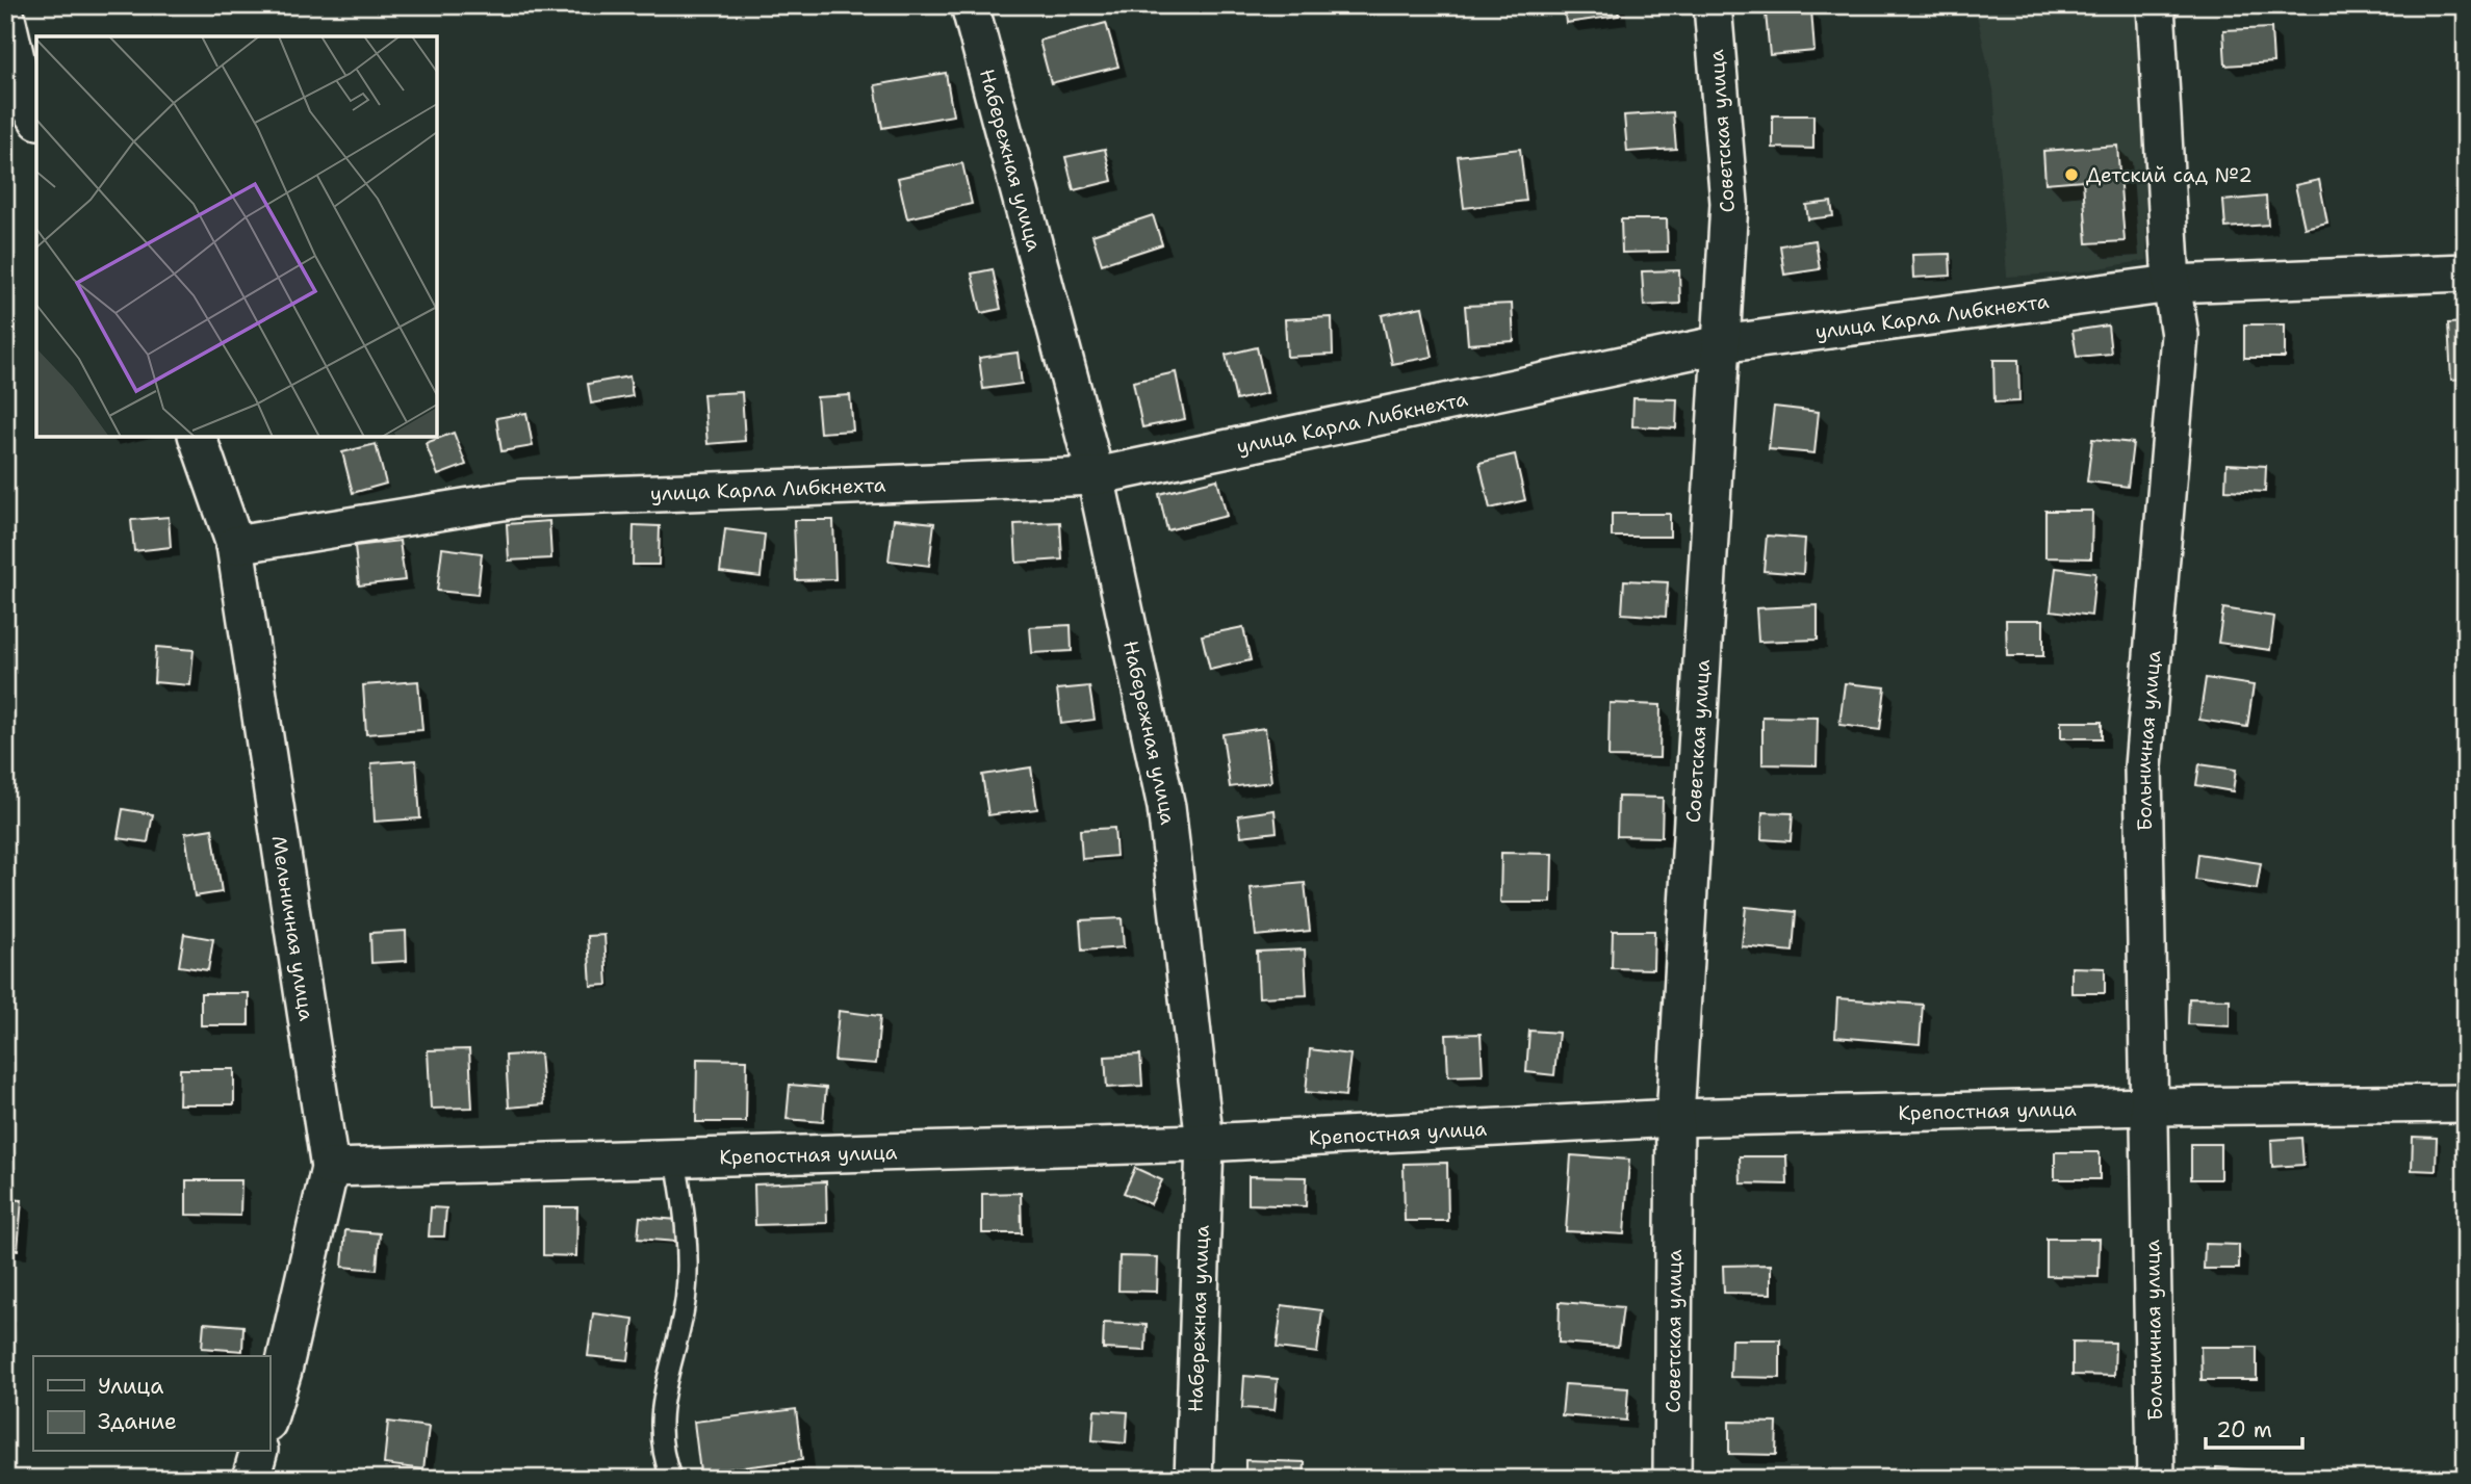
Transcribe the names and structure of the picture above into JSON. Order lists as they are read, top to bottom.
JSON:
{
  "streets": {
    "street": [
      "Советская улица",
      "Набережная улица",
      "улица Карла Либкнехта",
      "Больничная улица",
      "Мельничная улица",
      "Крепостная улица"
    ]
  },
  "crossings": [
    ["Советская улица", "улица Карла Либкнехта"],
    ["Советская улица", "Крепостная улица"],
    ["Набережная улица", "улица Карла Либкнехта"],
    ["Набережная улица", "Крепостная улица"],
    ["улица Карла Либкнехта", "Больничная улица"],
    ["улица Карла Либкнехта", "Мельничная улица"],
    ["Больничная улица", "Крепостная улица"],
    ["Мельничная улица", "Крепостная улица"]
  ],
  "places": ["Детский сад №2"],
  "legend": ["Улица", "Здание"],
  "scale_bar": "20 m"
}
